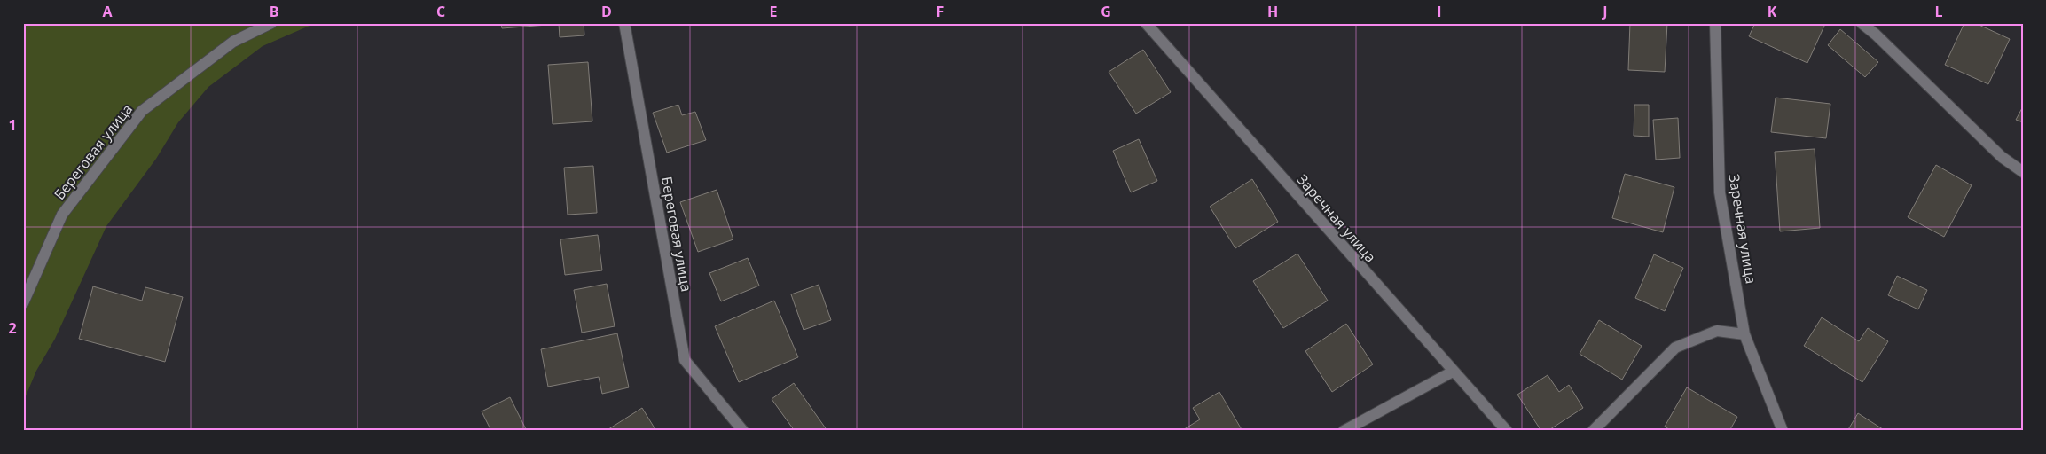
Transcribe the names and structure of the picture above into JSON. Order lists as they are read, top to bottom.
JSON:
{
  "streets": {
    "street": ["Береговая улица", "Заречная улица"]
  },
  "grid": {
    "columns": [
      "A",
      "B",
      "C",
      "D",
      "E",
      "F",
      "G",
      "H",
      "I",
      "J",
      "K",
      "L"
    ],
    "rows": ["1", "2"]
  }
}
